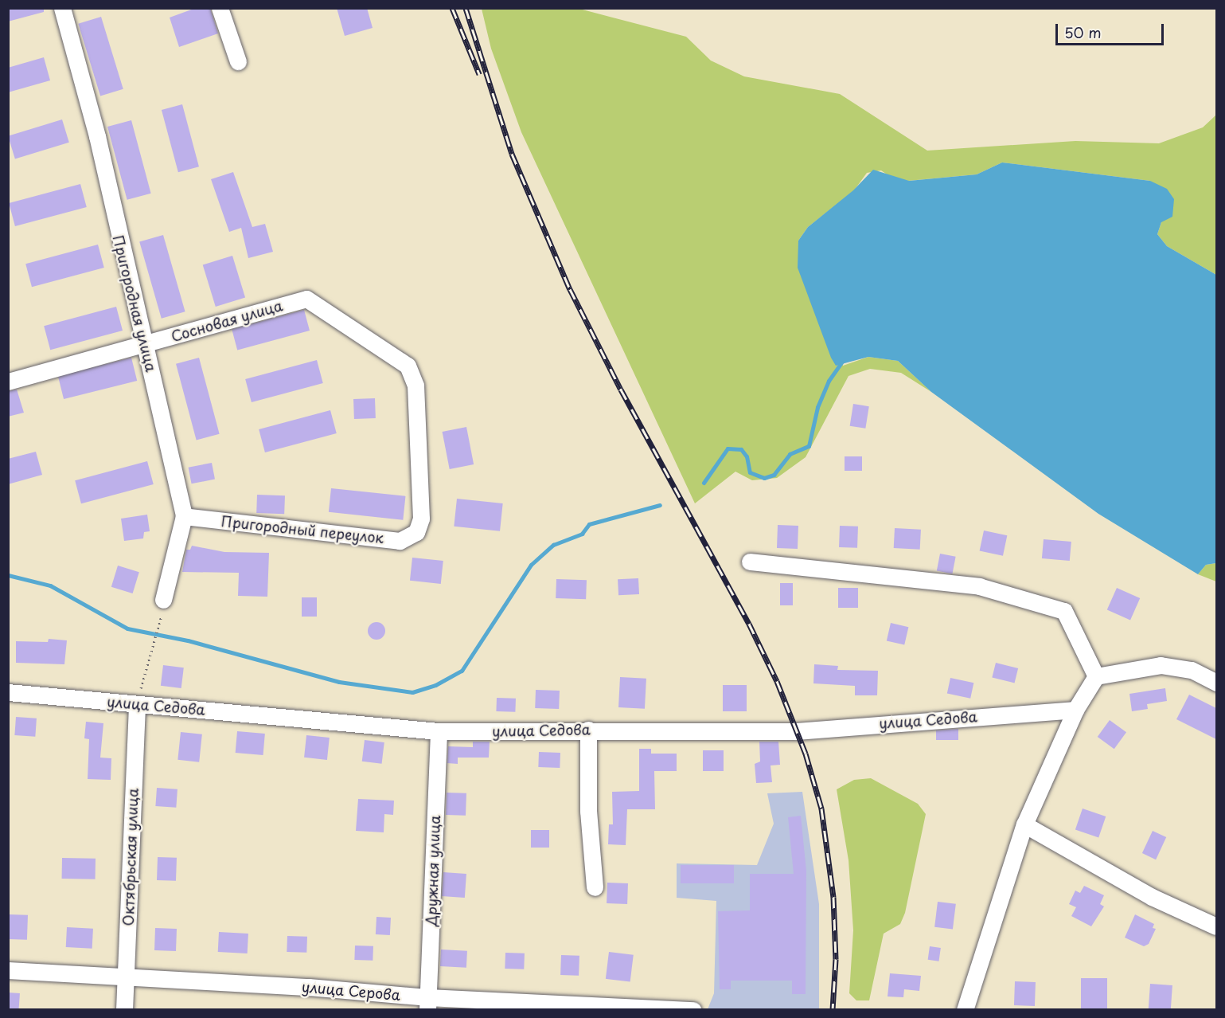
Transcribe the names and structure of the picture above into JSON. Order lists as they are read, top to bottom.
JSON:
{
  "streets": {
    "street": [
      "Пригородная улица",
      "Сосновая улица",
      "Пригородный переулок",
      "улица Седова",
      "Октябрьская улица",
      "Дружная улица",
      "улица Серова"
    ]
  },
  "crossings": [
    ["Пригородная улица", "Сосновая улица"],
    ["Пригородная улица", "Пригородный переулок"],
    ["Сосновая улица", "Пригородный переулок"],
    ["улица Седова", "Октябрьская улица"],
    ["улица Седова", "Дружная улица"],
    ["Октябрьская улица", "улица Серова"],
    ["Дружная улица", "улица Серова"]
  ],
  "scale_bar": "50 m"
}
